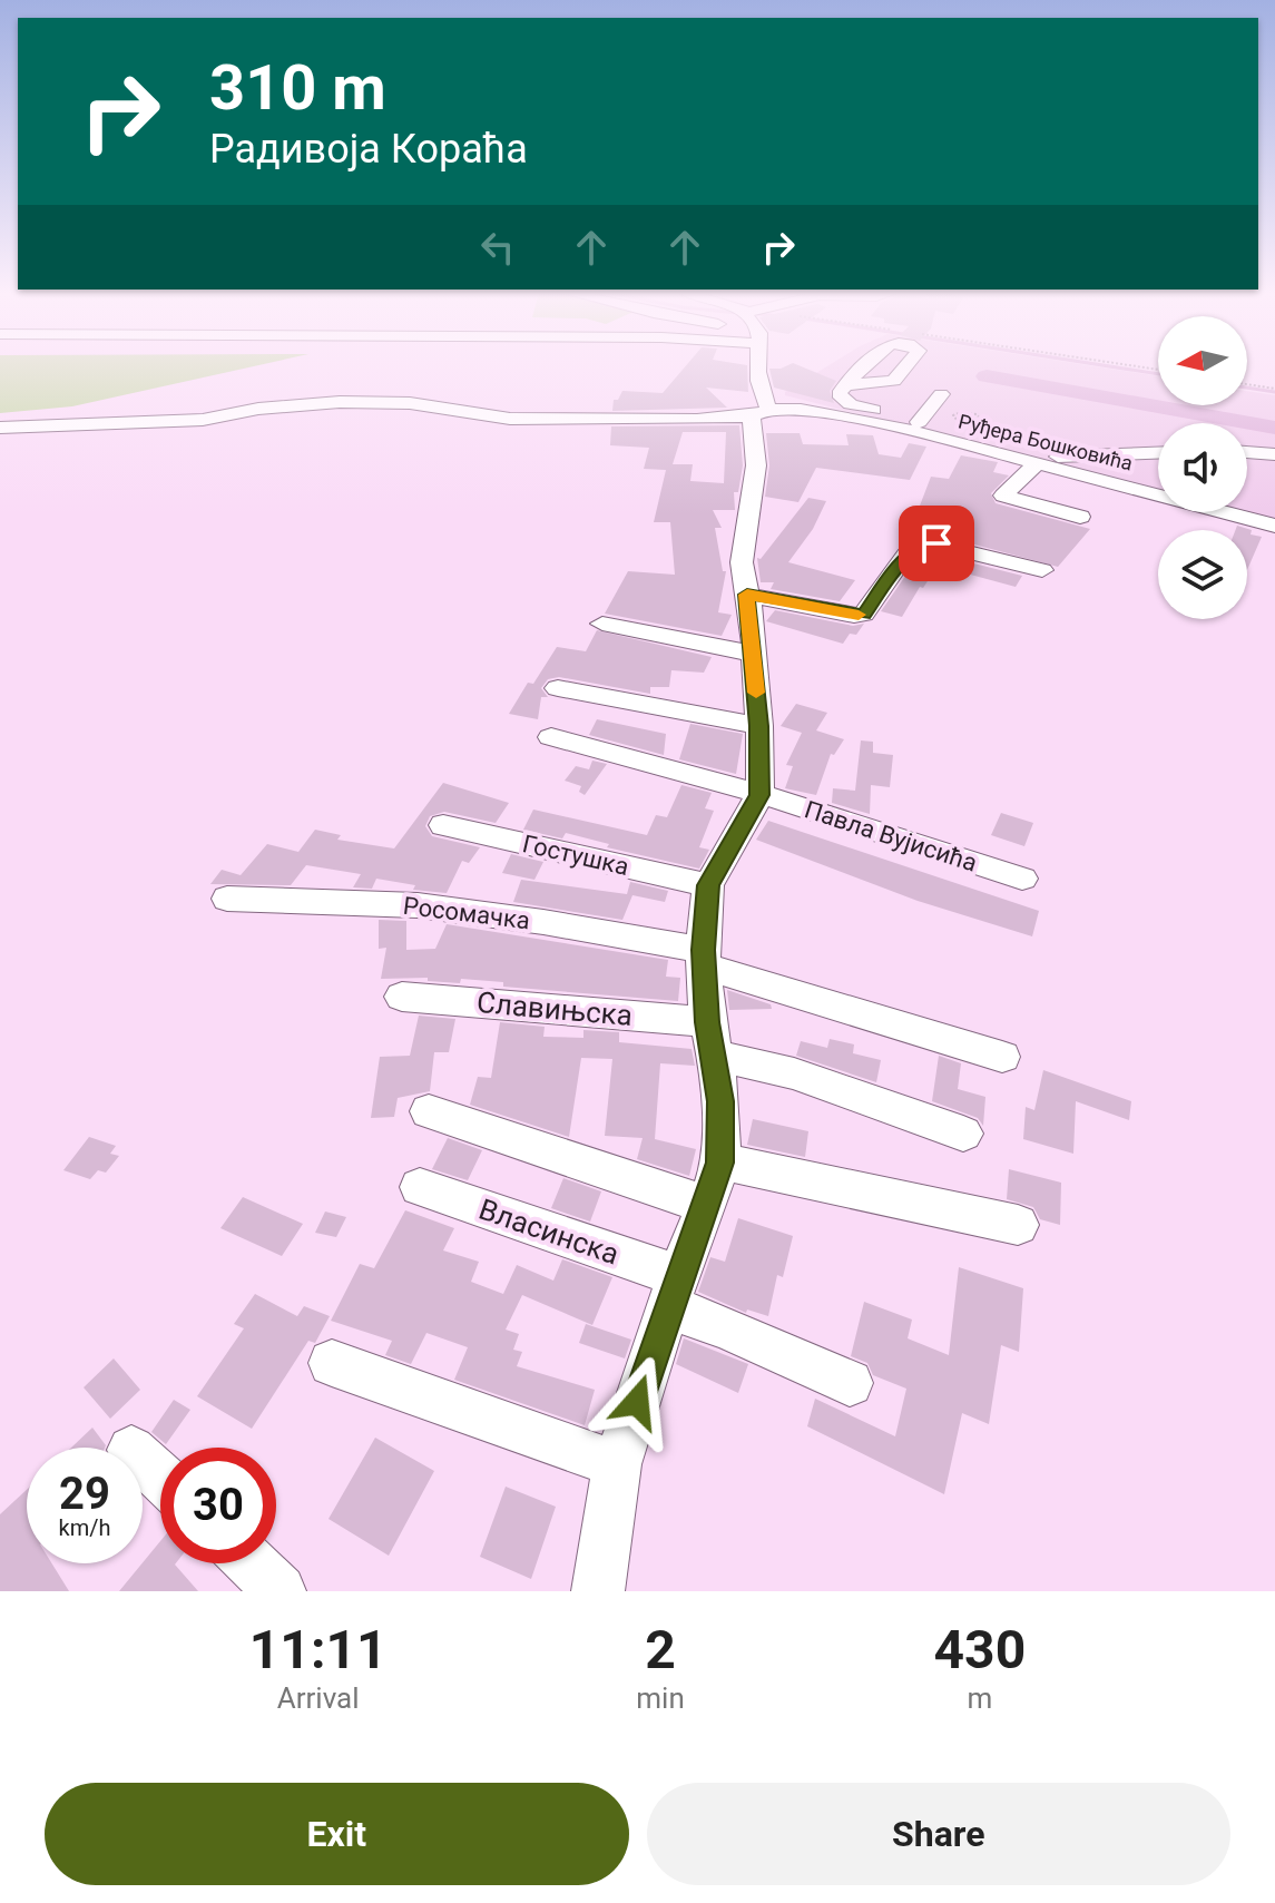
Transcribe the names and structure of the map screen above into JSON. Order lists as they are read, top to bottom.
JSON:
{
  "streets": {
    "street": [
      "Руђера Бошковића",
      "Павла Вујисића",
      "Гостушка",
      "Росомачка",
      "Славињска",
      "Власинска"
    ]
  },
  "north": "left",
  "page": {
    "turn": ["310 m", "Радивоја Кораћа"],
    "speed": "29 km/h",
    "limit": "30",
    "eta": [
      "11:11",
      "Arrival",
      "2",
      "min",
      "430",
      "m"
    ],
    "buttons": ["Exit", "Share"]
  }
}
